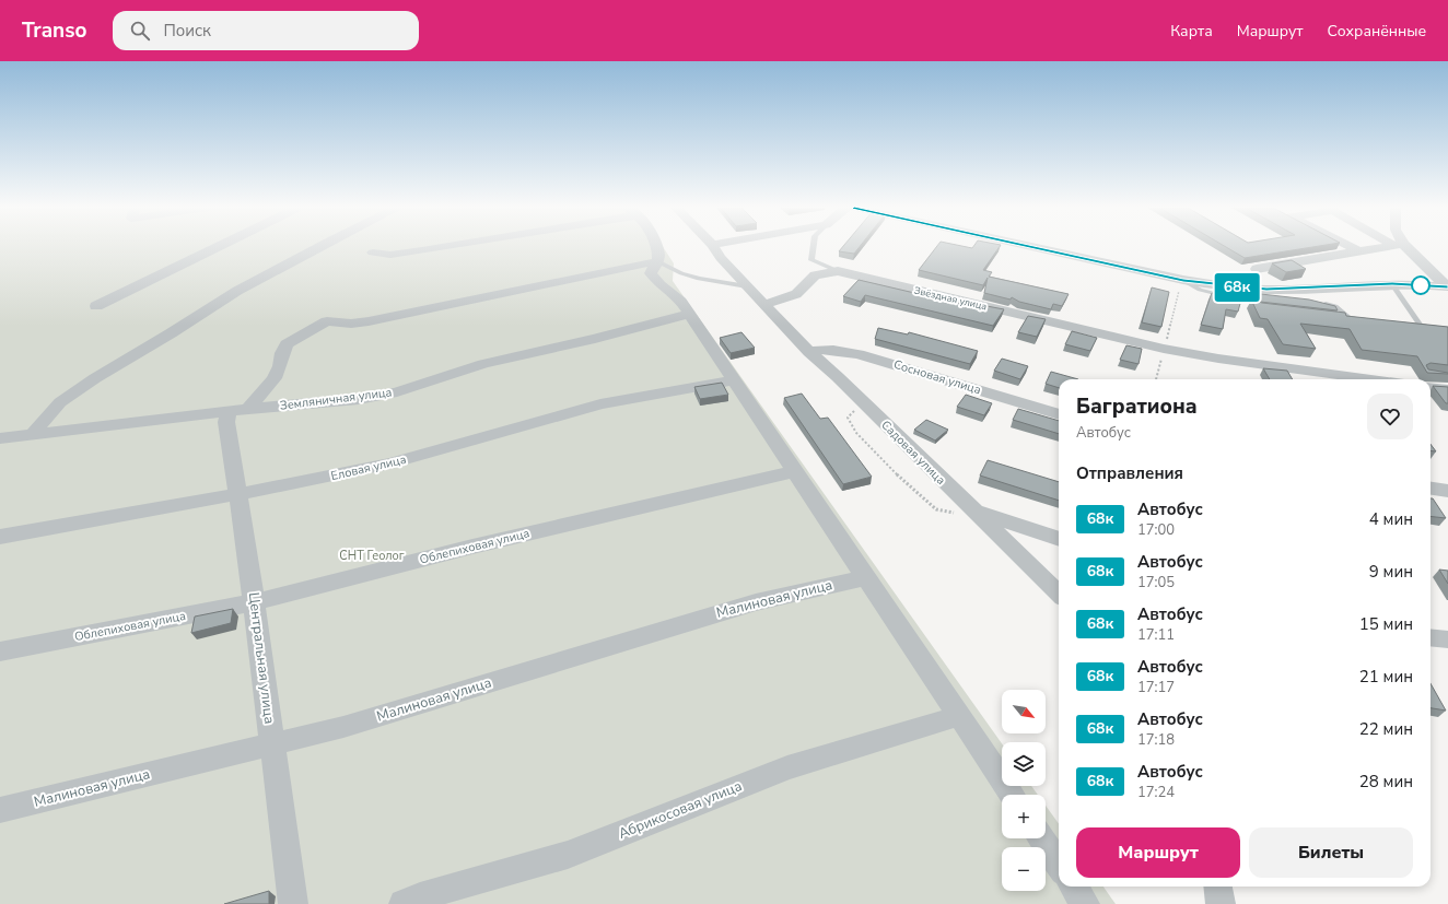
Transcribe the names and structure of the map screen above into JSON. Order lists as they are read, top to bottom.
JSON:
{
  "streets": {
    "street": [
      "Звёздная улица",
      "Сосновая улица",
      "Земляничная улица",
      "Садовая улица",
      "Еловая улица",
      "Облепиховая улица",
      "Малиновая улица",
      "Центральная улица",
      "Абрикосовая улица"
    ]
  },
  "crossings": [
    ["Звёздная улица", "Садовая улица"],
    ["Сосновая улица", "Садовая улица"],
    ["Земляничная улица", "Центральная улица"],
    ["Еловая улица", "Центральная улица"],
    ["Облепиховая улица", "Центральная улица"],
    ["Малиновая улица", "Центральная улица"]
  ],
  "parks": ["СНТ Геолог"],
  "lines": ["bus line 68к"],
  "north": "bottom right",
  "page": {
    "header": "Transo",
    "search": "Поиск",
    "nav": ["Карта", "Маршрут", "Сохранённые"],
    "on_map": "68к",
    "heading": [
      ["Багратиона", "Автобус"],
      "Отправления"
    ],
    "list": [
      {
        "mark": "68к",
        "name": "Автобус",
        "note": "17:00",
        "value": "4 мин"
      },
      {
        "mark": "68к",
        "name": "Автобус",
        "note": "17:05",
        "value": "9 мин"
      },
      {
        "mark": "68к",
        "name": "Автобус",
        "note": "17:11",
        "value": "15 мин"
      },
      {
        "mark": "68к",
        "name": "Автобус",
        "note": "17:17",
        "value": "21 мин"
      },
      {
        "mark": "68к",
        "name": "Автобус",
        "note": "17:18",
        "value": "22 мин"
      },
      {
        "mark": "68к",
        "name": "Автобус",
        "note": "17:24",
        "value": "28 мин"
      }
    ],
    "map_buttons": ["+", "−"],
    "buttons": ["Маршрут", "Билеты"]
  }
}
